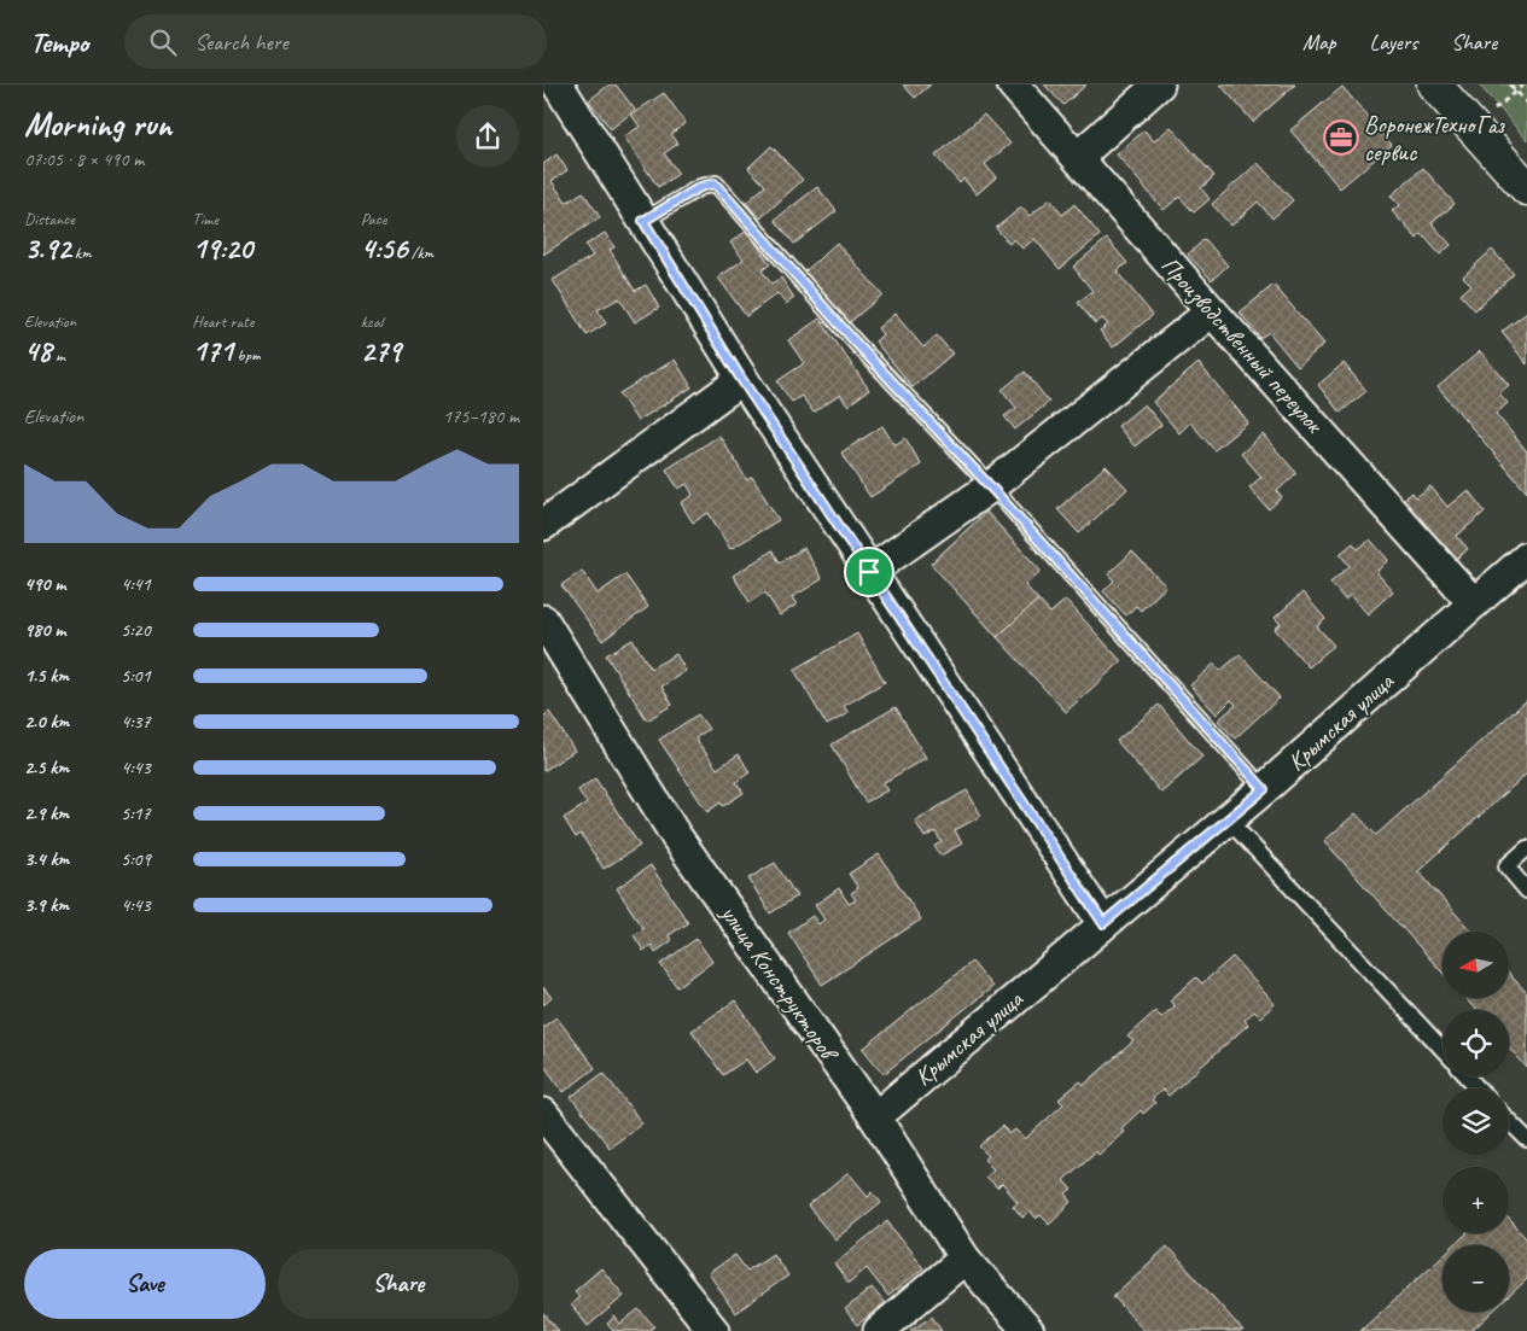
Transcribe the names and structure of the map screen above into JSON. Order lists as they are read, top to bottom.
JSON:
{
  "streets": {
    "street": ["Производственный переулок", "Крымская улица", "улица Конструкторов"]
  },
  "crossings": [
    ["Производственный переулок", "Крымская улица"],
    ["Крымская улица", "улица Конструкторов"]
  ],
  "places": {
    "office": ["ВоронежТехноГаз сервис"]
  },
  "north": "left",
  "page": {
    "header": "Tempo",
    "search": "Search here",
    "nav": ["Map", "Layers", "Share"],
    "heading": ["Morning run", "07:05 · 8 × 490 m"],
    "stats": [
      ["Distance", "3.92 km"],
      ["Time", "19:20"],
      ["Pace", "4:56 /km"],
      ["Elevation", "48 m"],
      ["Heart rate", "171 bpm"],
      ["kcal", "279"]
    ],
    "chart": ["Elevation", "175–180 m"],
    "list": [
      {
        "name": "490 m",
        "note": "4:41"
      },
      {
        "name": "980 m",
        "note": "5:20"
      },
      {
        "name": "1.5 km",
        "note": "5:01"
      },
      {
        "name": "2.0 km",
        "note": "4:37"
      },
      {
        "name": "2.5 km",
        "note": "4:43"
      },
      {
        "name": "2.9 km",
        "note": "5:17"
      },
      {
        "name": "3.4 km",
        "note": "5:09"
      },
      {
        "name": "3.9 km",
        "note": "4:43"
      }
    ],
    "map_buttons": ["+", "−"],
    "buttons": ["Save", "Share"]
  }
}
